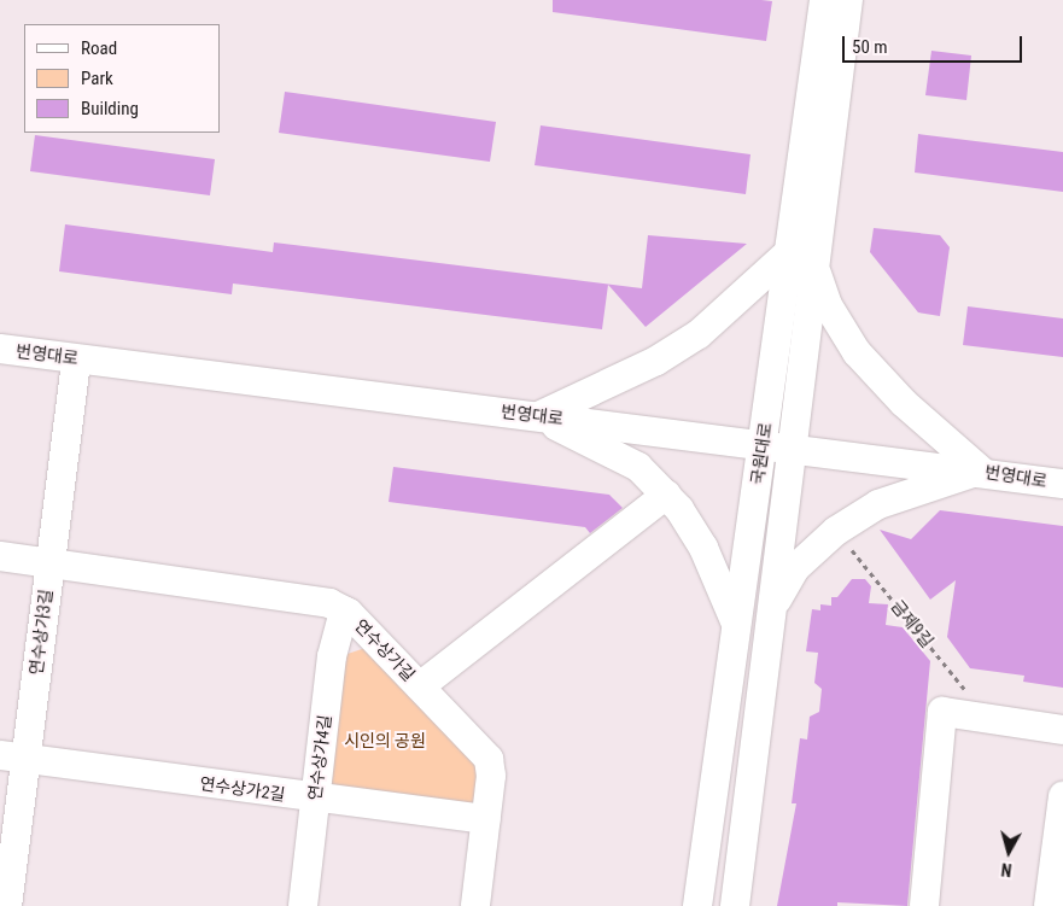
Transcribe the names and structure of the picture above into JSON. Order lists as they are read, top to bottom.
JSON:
{
  "streets": {
    "street": [
      "번영대로",
      "국원대로",
      "연수상가3길",
      "연수상가길",
      "연수상가4길",
      "연수상가2길"
    ],
    "path": ["금제9길"]
  },
  "crossings": [
    ["번영대로", "국원대로"],
    ["번영대로", "연수상가3길"],
    ["연수상가3길", "연수상가길"],
    ["연수상가3길", "연수상가2길"],
    ["연수상가길", "연수상가4길"],
    ["연수상가길", "연수상가2길"],
    ["연수상가4길", "연수상가2길"]
  ],
  "parks": ["시인의 공원"],
  "legend": ["Road", "Park", "Building"],
  "scale_bar": "50 m",
  "north": "bottom"
}
